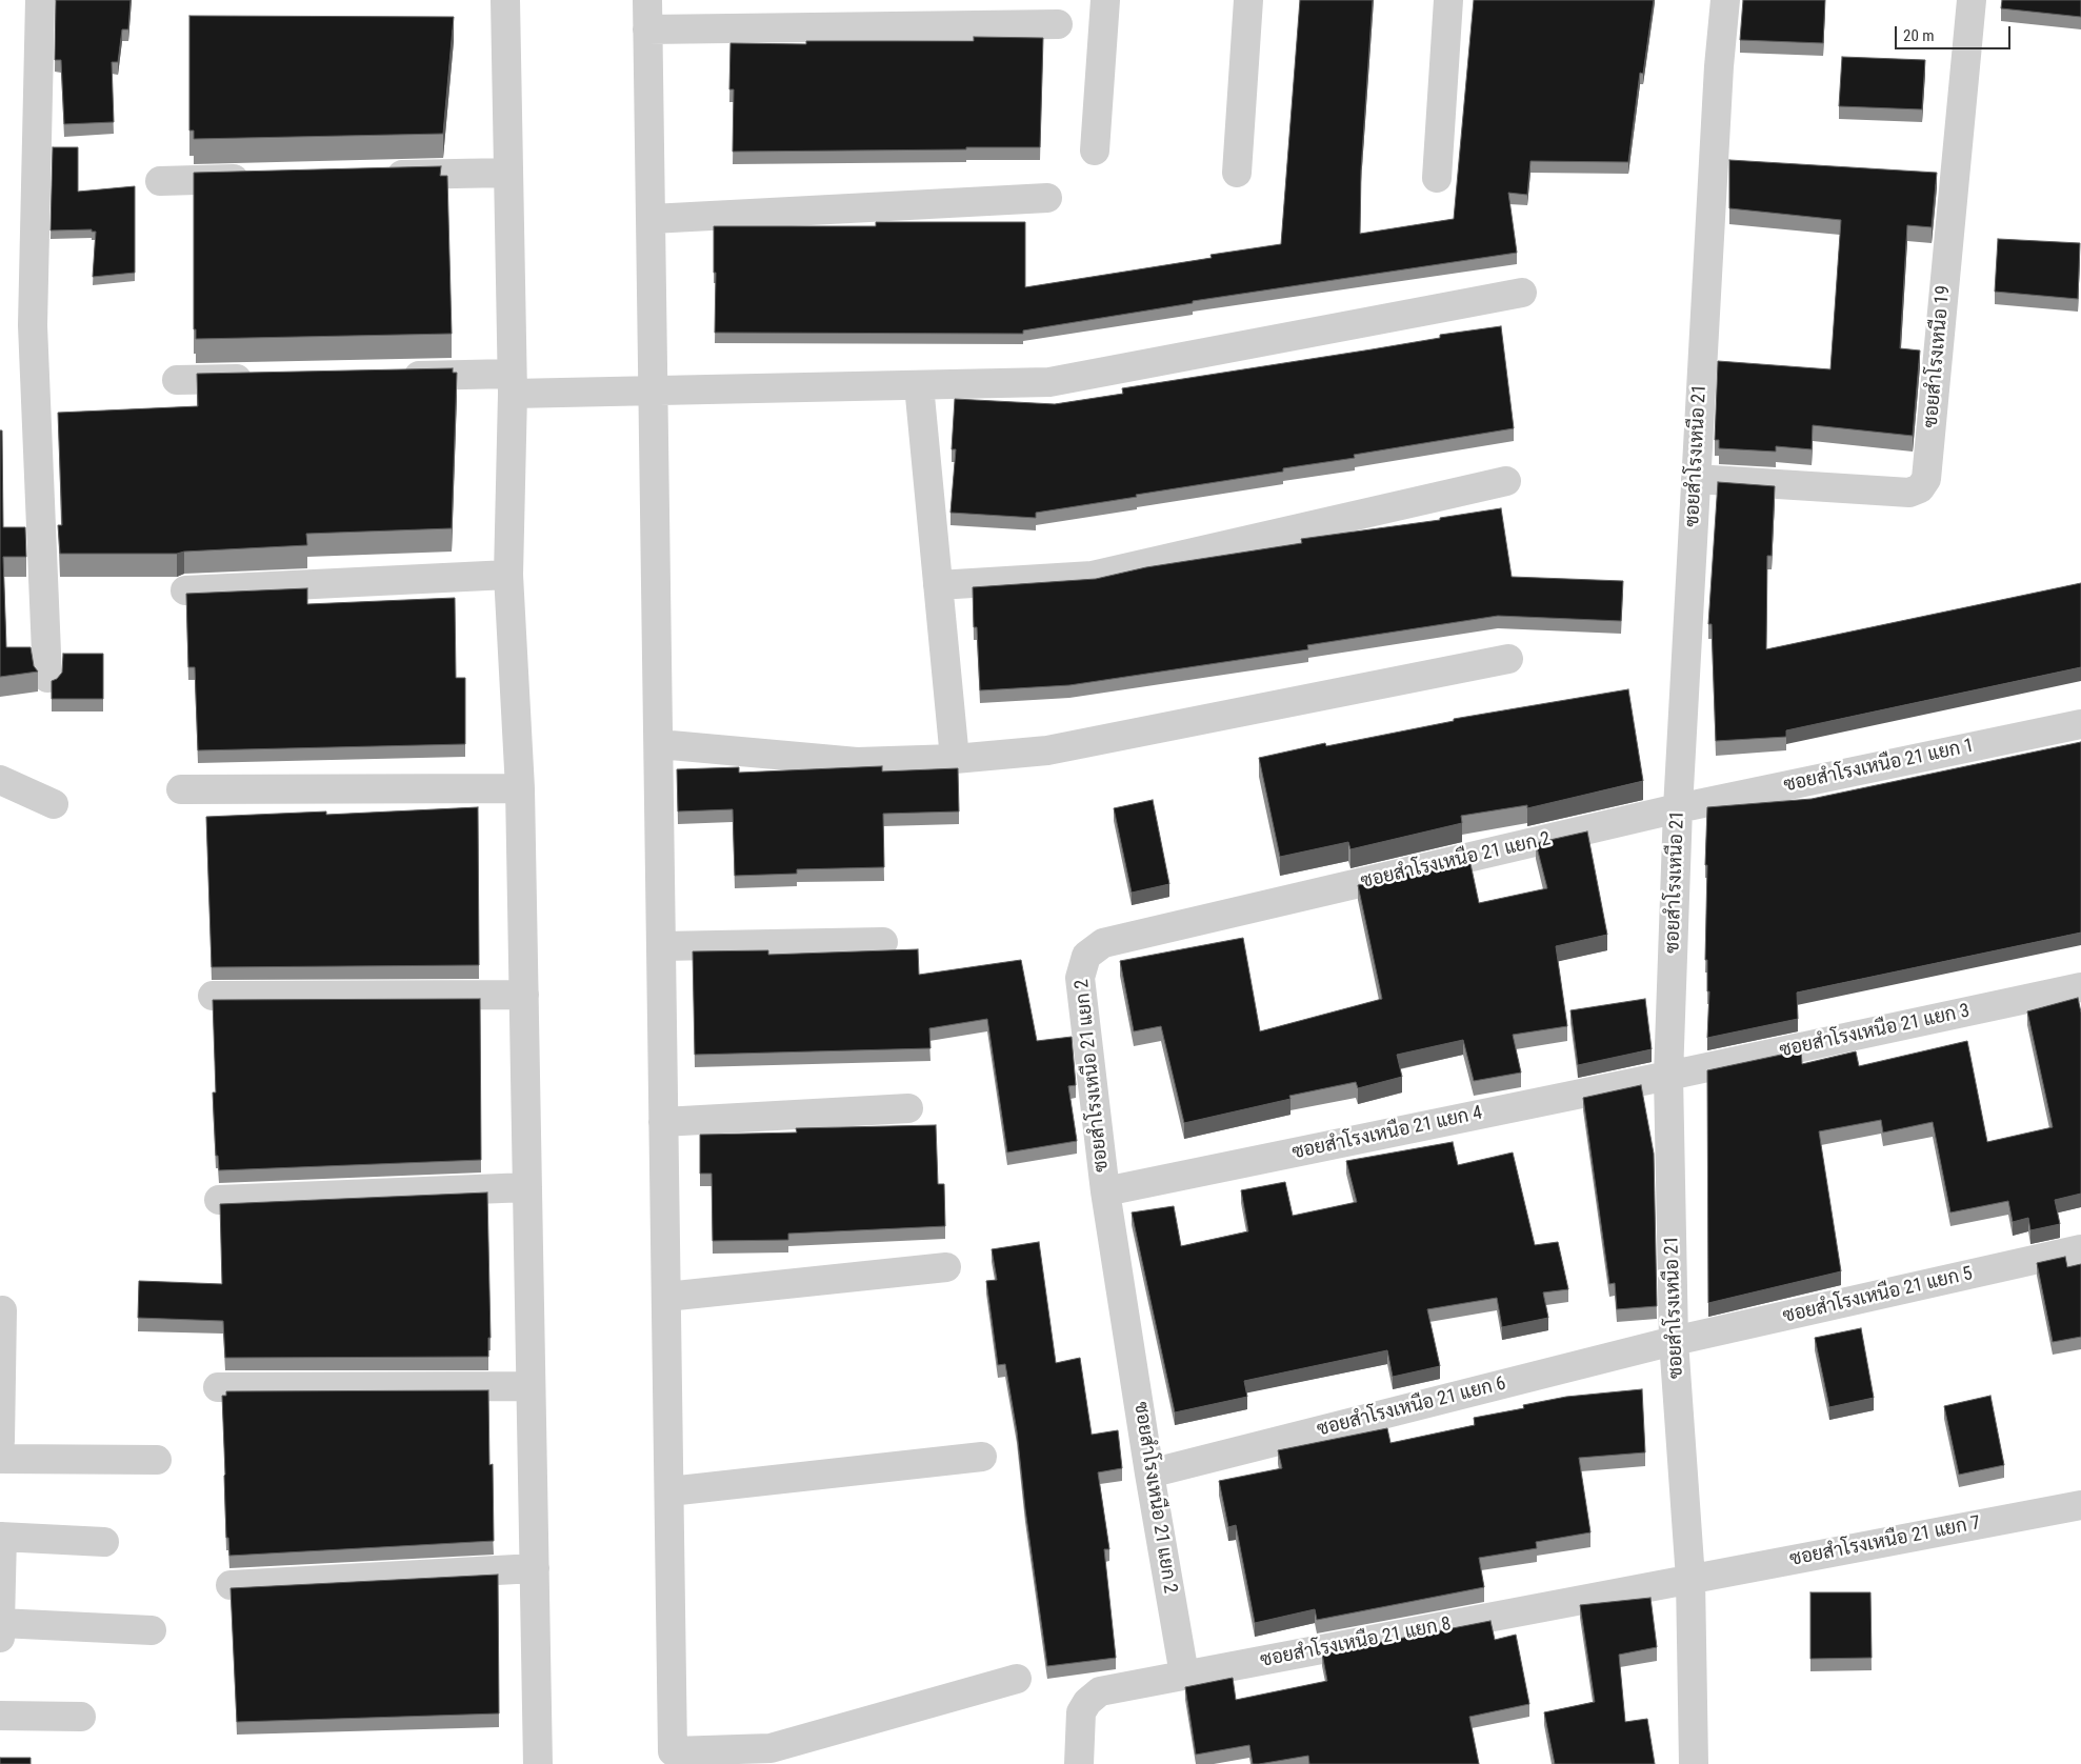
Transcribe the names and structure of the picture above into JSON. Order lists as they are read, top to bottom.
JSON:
{
  "streets": {
    "street": [
      "ซอยสำโรงเหนือ 19",
      "ซอยสำโรงเหนือ 21",
      "ซอยสำโรงเหนือ 21 แยก 1",
      "ซอยสำโรงเหนือ 21 แยก 2",
      "ซอยสำโรงเหนือ 21 แยก 3",
      "ซอยสำโรงเหนือ 21 แยก 4",
      "ซอยสำโรงเหนือ 21 แยก 5",
      "ซอยสำโรงเหนือ 21 แยก 6",
      "ซอยสำโรงเหนือ 21 แยก 7",
      "ซอยสำโรงเหนือ 21 แยก 8"
    ]
  },
  "crossings": [
    ["ซอยสำโรงเหนือ 19", "ซอยสำโรงเหนือ 21"],
    ["ซอยสำโรงเหนือ 21", "ซอยสำโรงเหนือ 21 แยก 1"],
    ["ซอยสำโรงเหนือ 21", "ซอยสำโรงเหนือ 21 แยก 2"],
    ["ซอยสำโรงเหนือ 21", "ซอยสำโรงเหนือ 21 แยก 3"],
    ["ซอยสำโรงเหนือ 21", "ซอยสำโรงเหนือ 21 แยก 4"],
    ["ซอยสำโรงเหนือ 21", "ซอยสำโรงเหนือ 21 แยก 5"],
    ["ซอยสำโรงเหนือ 21", "ซอยสำโรงเหนือ 21 แยก 6"],
    ["ซอยสำโรงเหนือ 21", "ซอยสำโรงเหนือ 21 แยก 7"],
    ["ซอยสำโรงเหนือ 21", "ซอยสำโรงเหนือ 21 แยก 8"],
    ["ซอยสำโรงเหนือ 21 แยก 1", "ซอยสำโรงเหนือ 21 แยก 2"],
    ["ซอยสำโรงเหนือ 21 แยก 2", "ซอยสำโรงเหนือ 21 แยก 4"],
    ["ซอยสำโรงเหนือ 21 แยก 2", "ซอยสำโรงเหนือ 21 แยก 6"],
    ["ซอยสำโรงเหนือ 21 แยก 2", "ซอยสำโรงเหนือ 21 แยก 8"],
    ["ซอยสำโรงเหนือ 21 แยก 3", "ซอยสำโรงเหนือ 21 แยก 4"],
    ["ซอยสำโรงเหนือ 21 แยก 5", "ซอยสำโรงเหนือ 21 แยก 6"],
    ["ซอยสำโรงเหนือ 21 แยก 7", "ซอยสำโรงเหนือ 21 แยก 8"]
  ],
  "scale_bar": "20 m"
}
